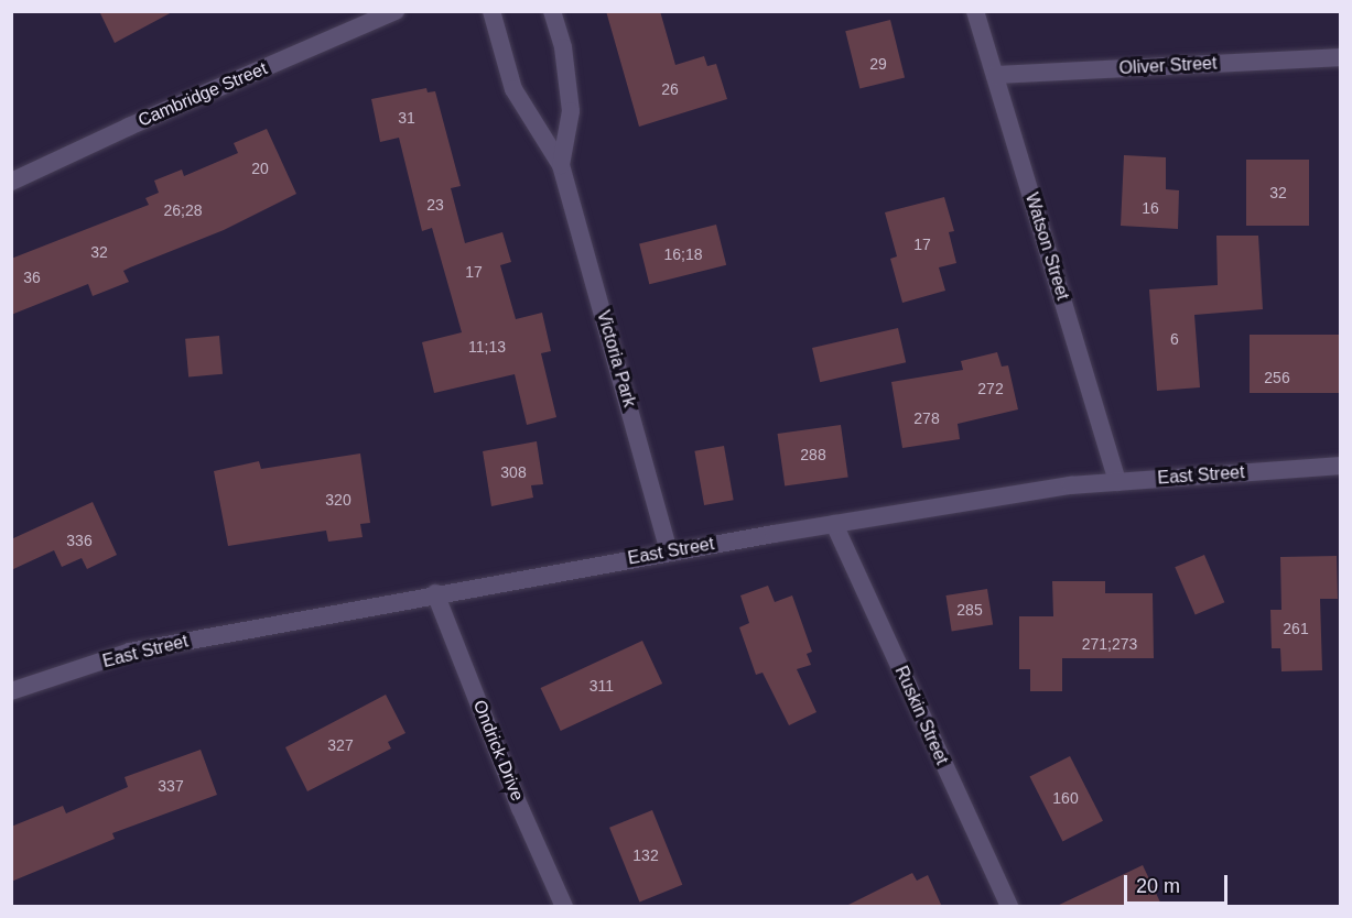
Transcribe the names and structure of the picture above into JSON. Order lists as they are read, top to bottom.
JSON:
{
  "streets": {
    "street": [
      "Oliver Street",
      "Cambridge Street",
      "Watson Street",
      "Victoria Park",
      "East Street",
      "Ruskin Street",
      "Ondrick Drive"
    ]
  },
  "crossings": [
    ["Oliver Street", "Watson Street"],
    ["Watson Street", "East Street"],
    ["Victoria Park", "East Street"],
    ["East Street", "Ruskin Street"],
    ["East Street", "Ondrick Drive"]
  ],
  "house_numbers": [
    "29",
    "26",
    "31",
    "20",
    "32",
    "23",
    "16",
    "26;28",
    "17",
    "32",
    "16;18",
    "17",
    "36",
    "6",
    "11;13",
    "256",
    "272",
    "278",
    "288",
    "308",
    "320",
    "336",
    "285",
    "261",
    "271;273",
    "311",
    "327",
    "337",
    "160",
    "132"
  ],
  "scale_bar": "20 m"
}
